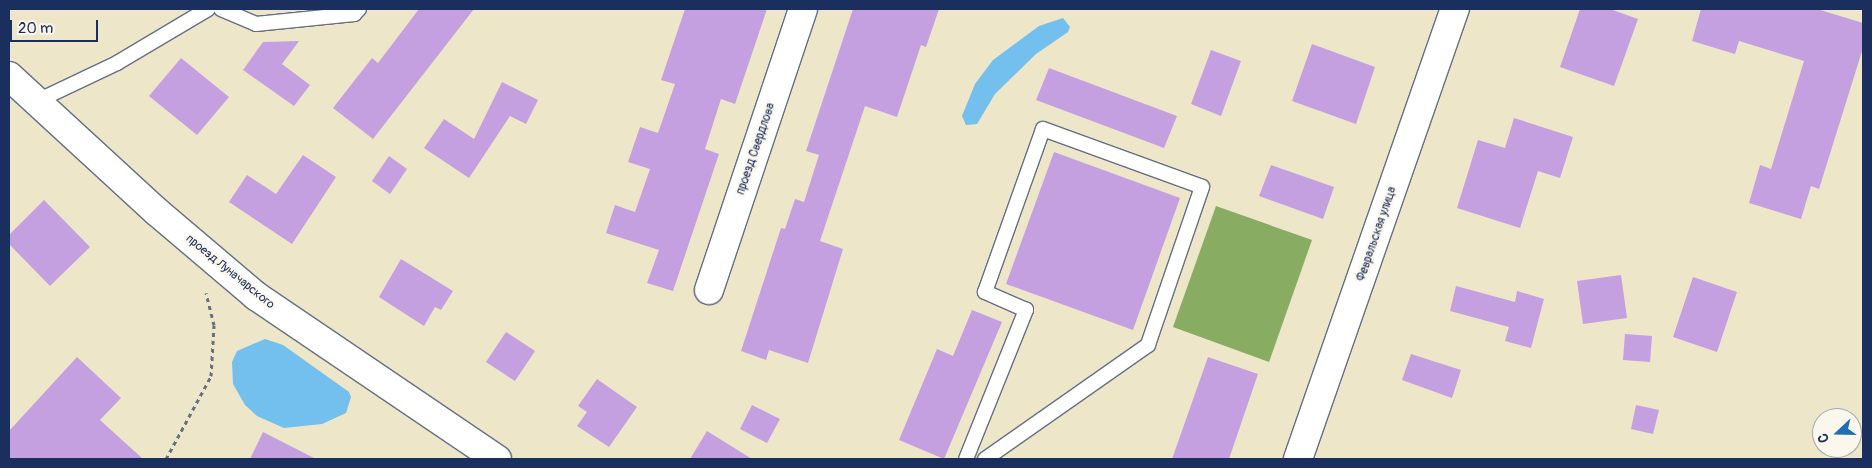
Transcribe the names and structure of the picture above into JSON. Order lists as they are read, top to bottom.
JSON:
{
  "streets": {
    "street": ["проезд Свердлова", "Февральская улица", "проезд Луначарского"]
  },
  "scale_bar": "20 m",
  "north": "left"
}
